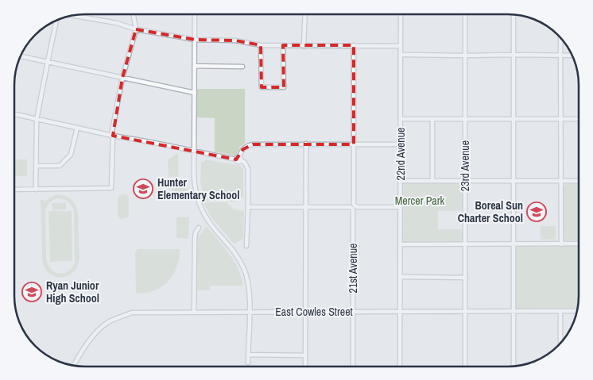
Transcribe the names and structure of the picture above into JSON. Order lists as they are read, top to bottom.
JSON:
{
  "streets": {
    "street": [
      "22nd Avenue",
      "23rd Avenue",
      "21st Avenue",
      "East Cowles Street"
    ]
  },
  "crossings": [
    ["22nd Avenue", "East Cowles Street"],
    ["23rd Avenue", "East Cowles Street"],
    ["21st Avenue", "East Cowles Street"]
  ],
  "parks": ["Mercer Park"],
  "places": {
    "school or university": ["Hunter Elementary School", "Boreal Sun Charter School", "Ryan Junior High School"]
  }
}
